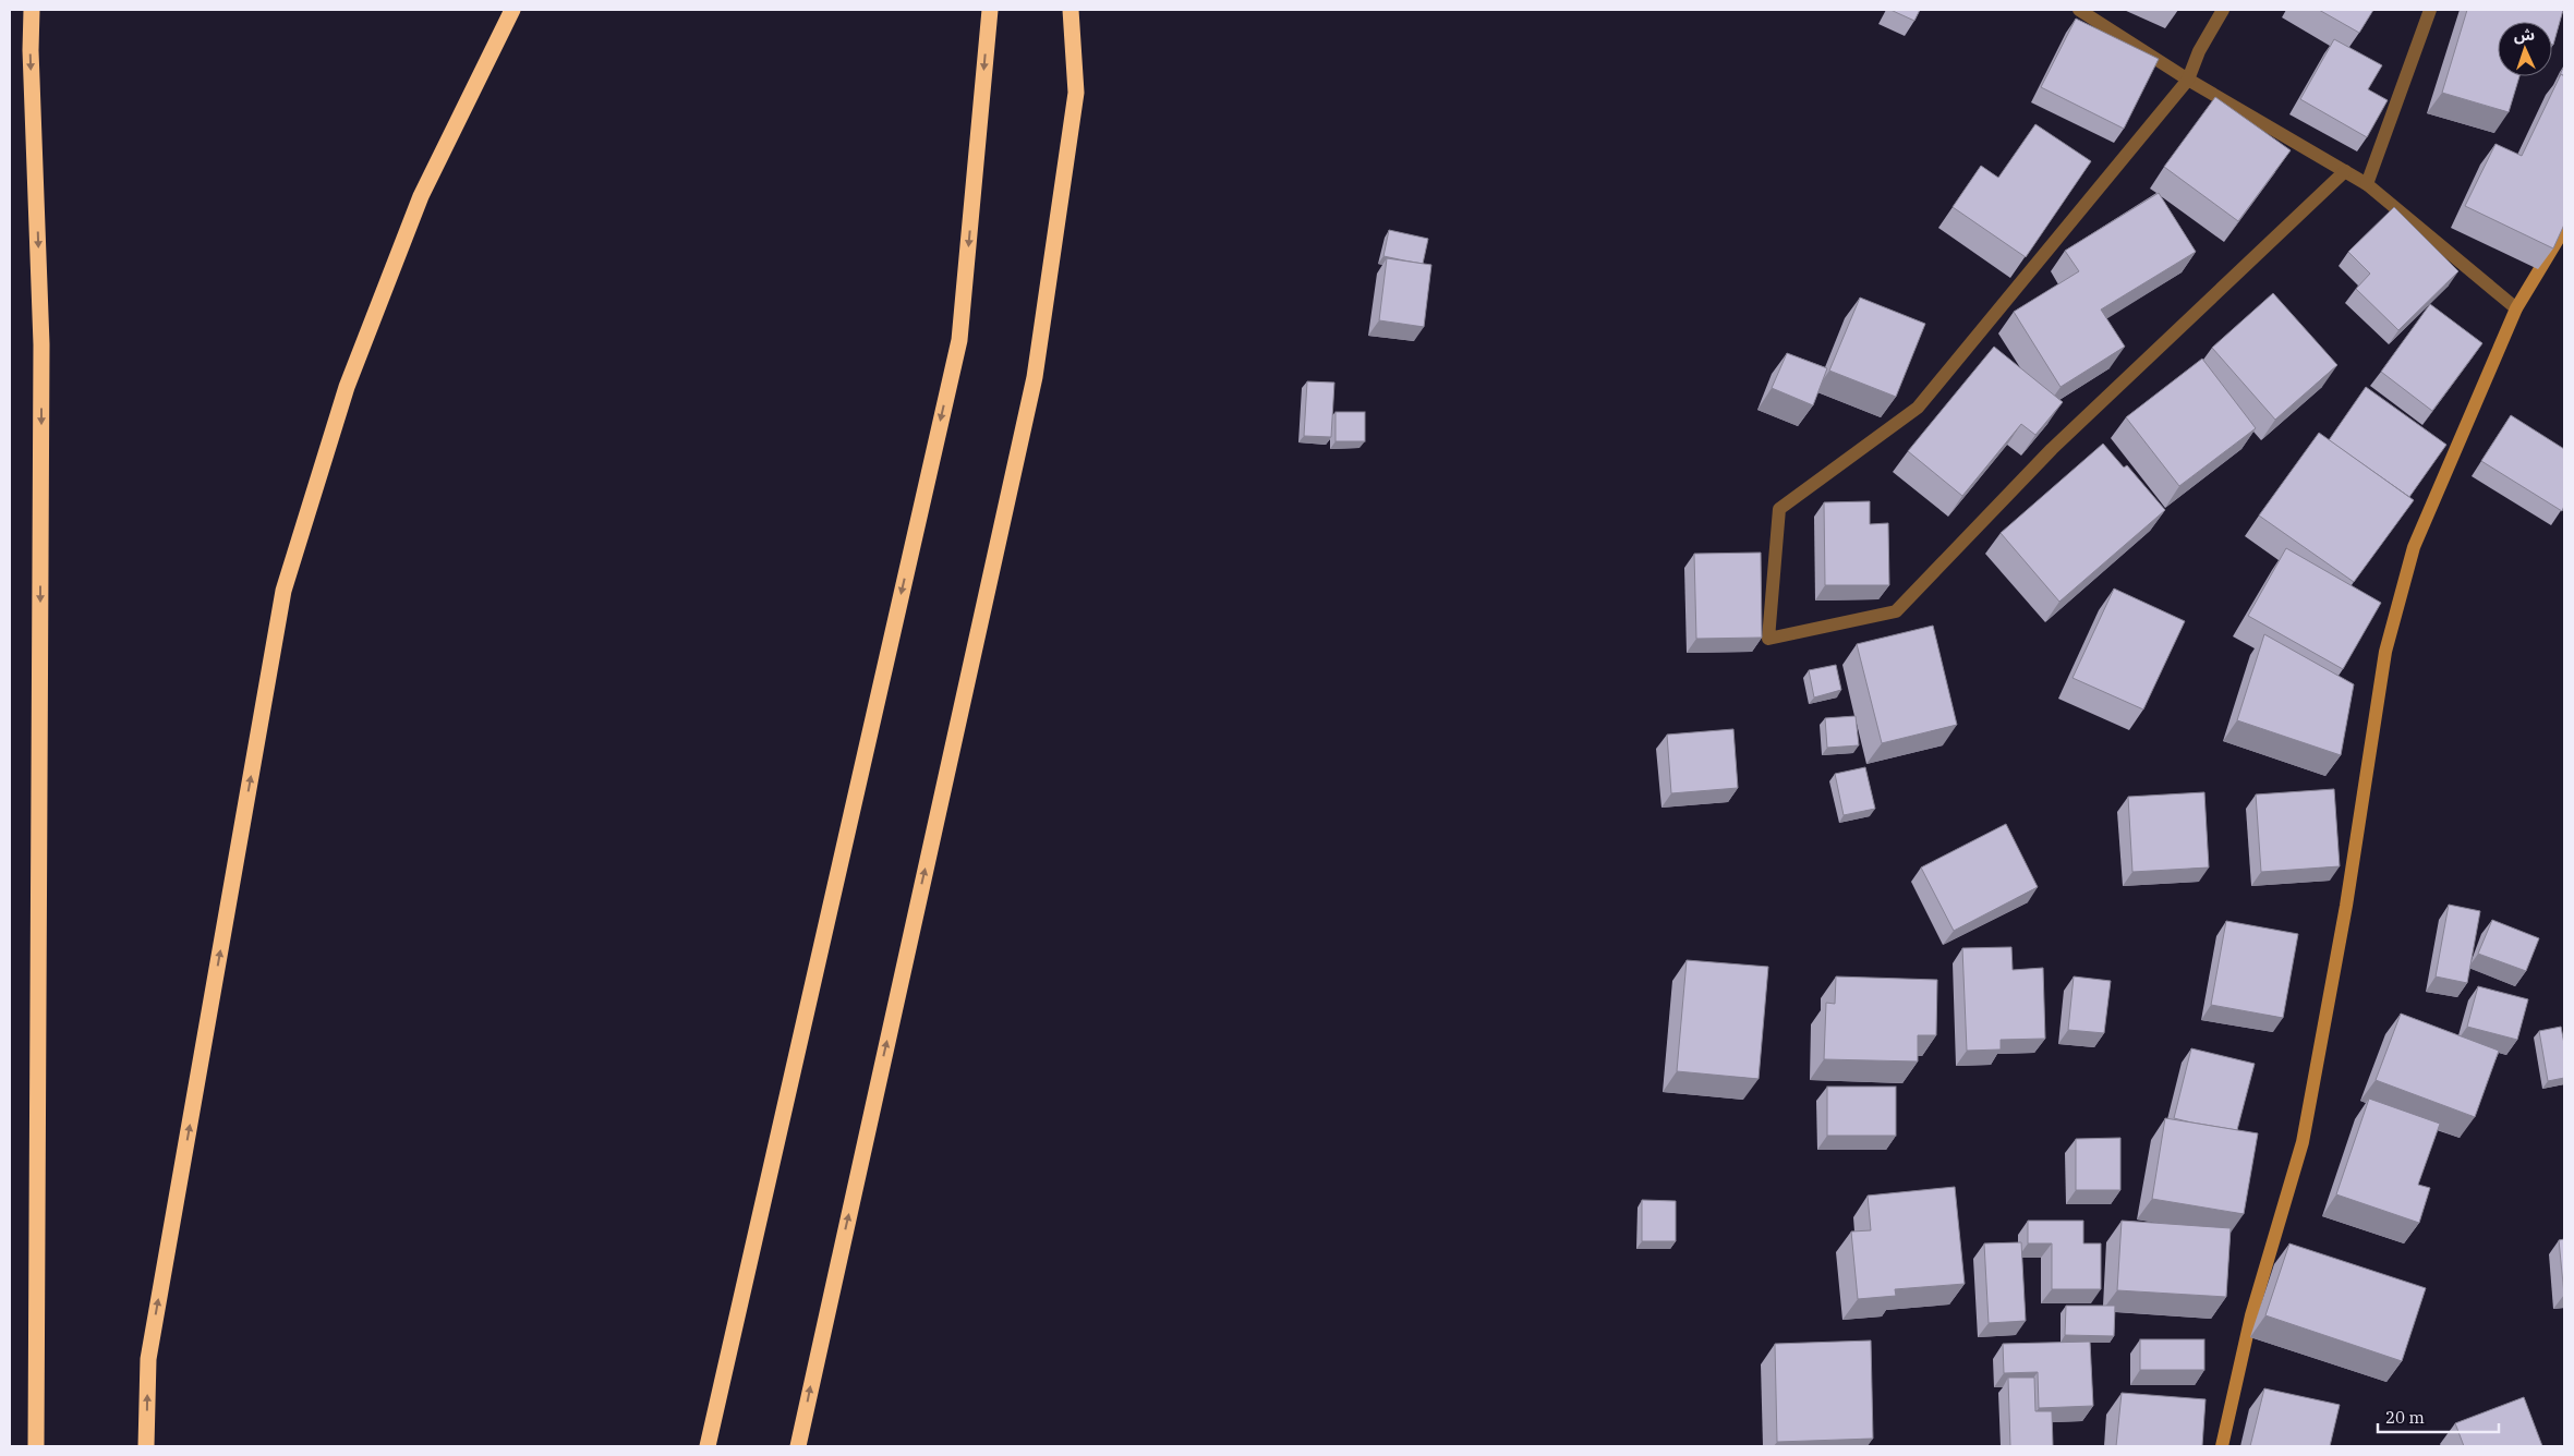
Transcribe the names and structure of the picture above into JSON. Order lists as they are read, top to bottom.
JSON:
{
  "scale_bar": "20 m",
  "north": "top"
}
